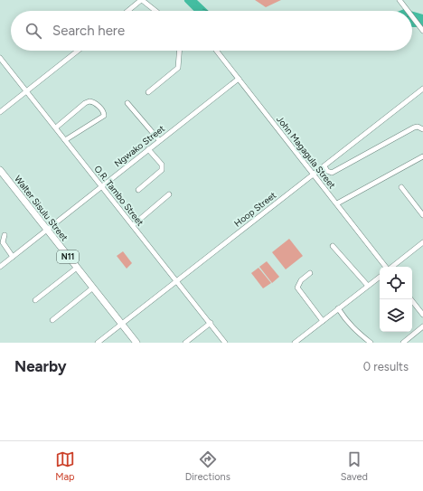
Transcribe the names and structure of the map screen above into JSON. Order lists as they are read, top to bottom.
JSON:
{
  "streets": {
    "highway": ["Walter Sisulu Street", "N11"],
    "street": [
      "Ngwako Street",
      "John Magagula Street",
      "O.R. Tambo Street",
      "Hoop Street"
    ]
  },
  "crossings": [
    ["Ngwako Street", "John Magagula Street"],
    ["Ngwako Street", "O.R. Tambo Street"],
    ["Ngwako Street", "Walter Sisulu Street"],
    ["John Magagula Street", "Hoop Street"],
    ["O.R. Tambo Street", "Hoop Street"],
    ["Walter Sisulu Street", "Hoop Street"]
  ],
  "page": {
    "search": "Search here",
    "heading": ["Nearby", "0 results"],
    "nav": ["Map", "Directions", "Saved"]
  }
}
